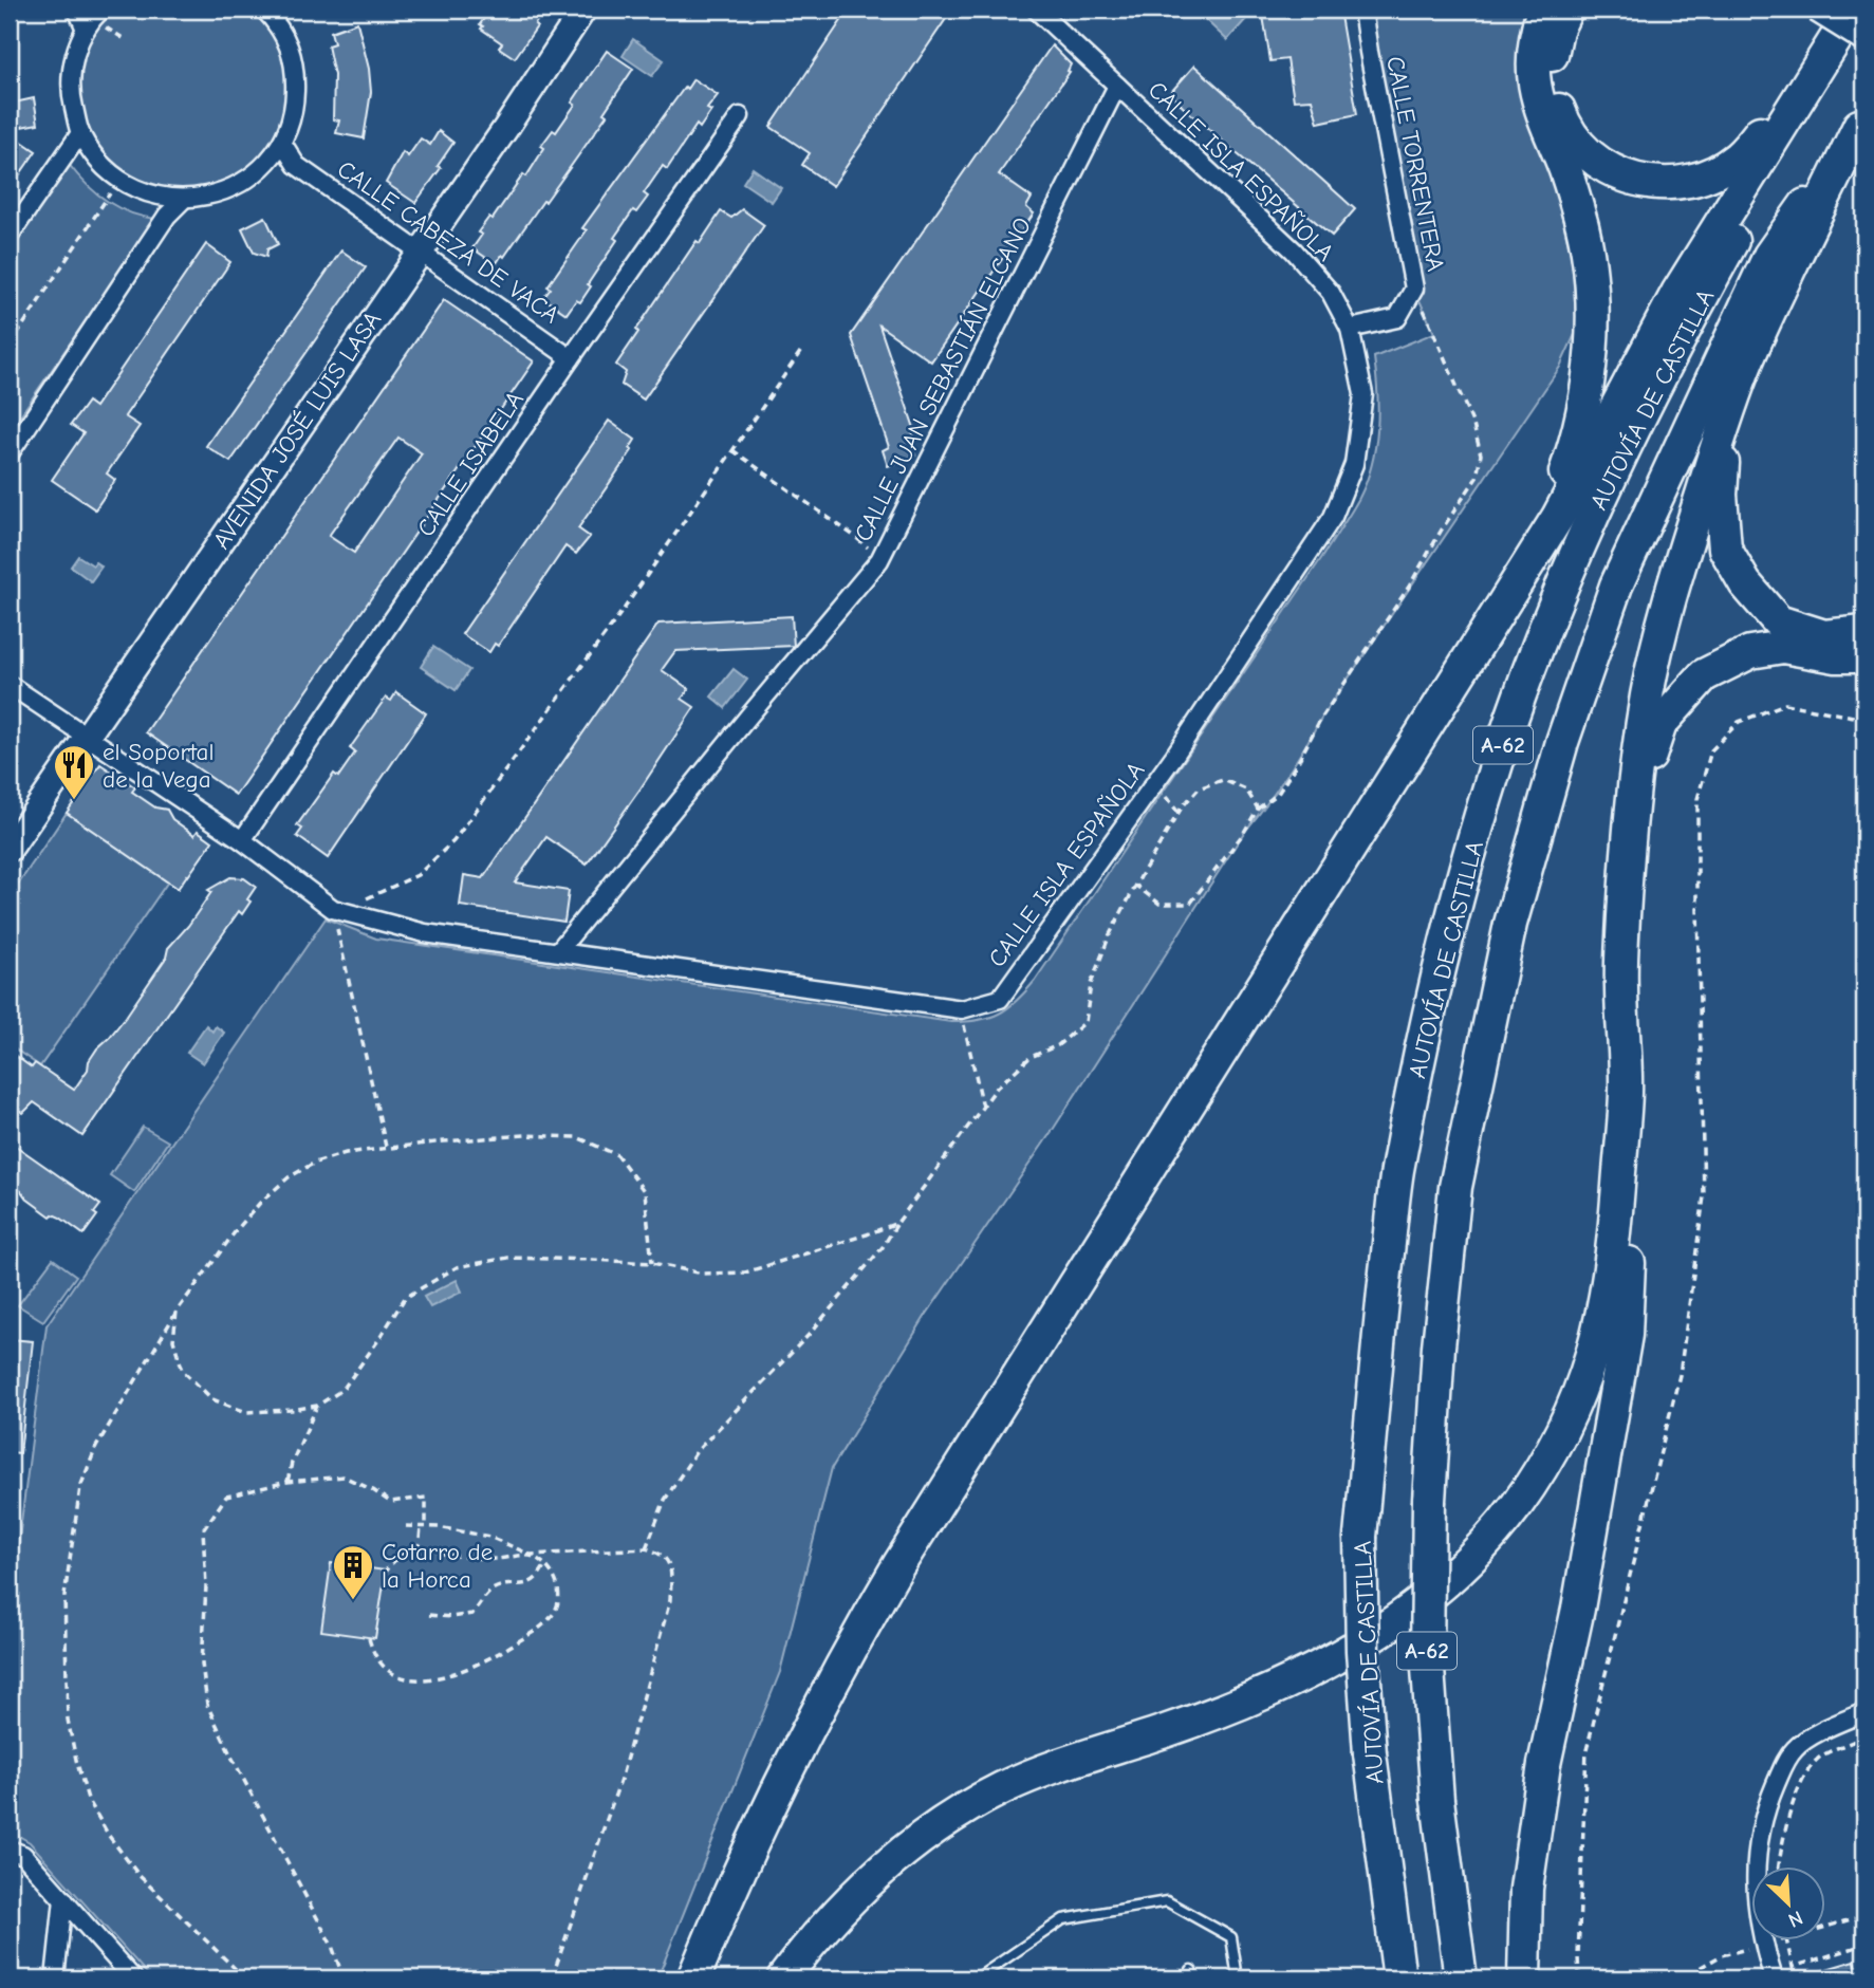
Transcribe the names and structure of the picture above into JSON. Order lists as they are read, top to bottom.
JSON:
{
  "streets": {
    "highway": ["AUTOVÍA DE CASTILLA", "A-62"],
    "street": [
      "CALLE TORRENTERA",
      "CALLE ISLA ESPAÑOLA",
      "CALLE CABEZA DE VACA",
      "CALLE JUAN SEBASTIÁN ELCANO",
      "AVENIDA JOSÉ LUIS LASA",
      "CALLE ISABELA"
    ]
  },
  "crossings": [
    ["CALLE TORRENTERA", "CALLE ISLA ESPAÑOLA"],
    ["CALLE ISLA ESPAÑOLA", "CALLE JUAN SEBASTIÁN ELCANO"],
    ["CALLE ISLA ESPAÑOLA", "AVENIDA JOSÉ LUIS LASA"],
    ["CALLE ISLA ESPAÑOLA", "CALLE ISABELA"],
    ["CALLE CABEZA DE VACA", "AVENIDA JOSÉ LUIS LASA"],
    ["CALLE CABEZA DE VACA", "CALLE ISABELA"]
  ],
  "places": {
    "restaurant": ["el Soportal de la Vega"],
    "building": ["Cotarro de la Horca"]
  },
  "north": "bottom right"
}
